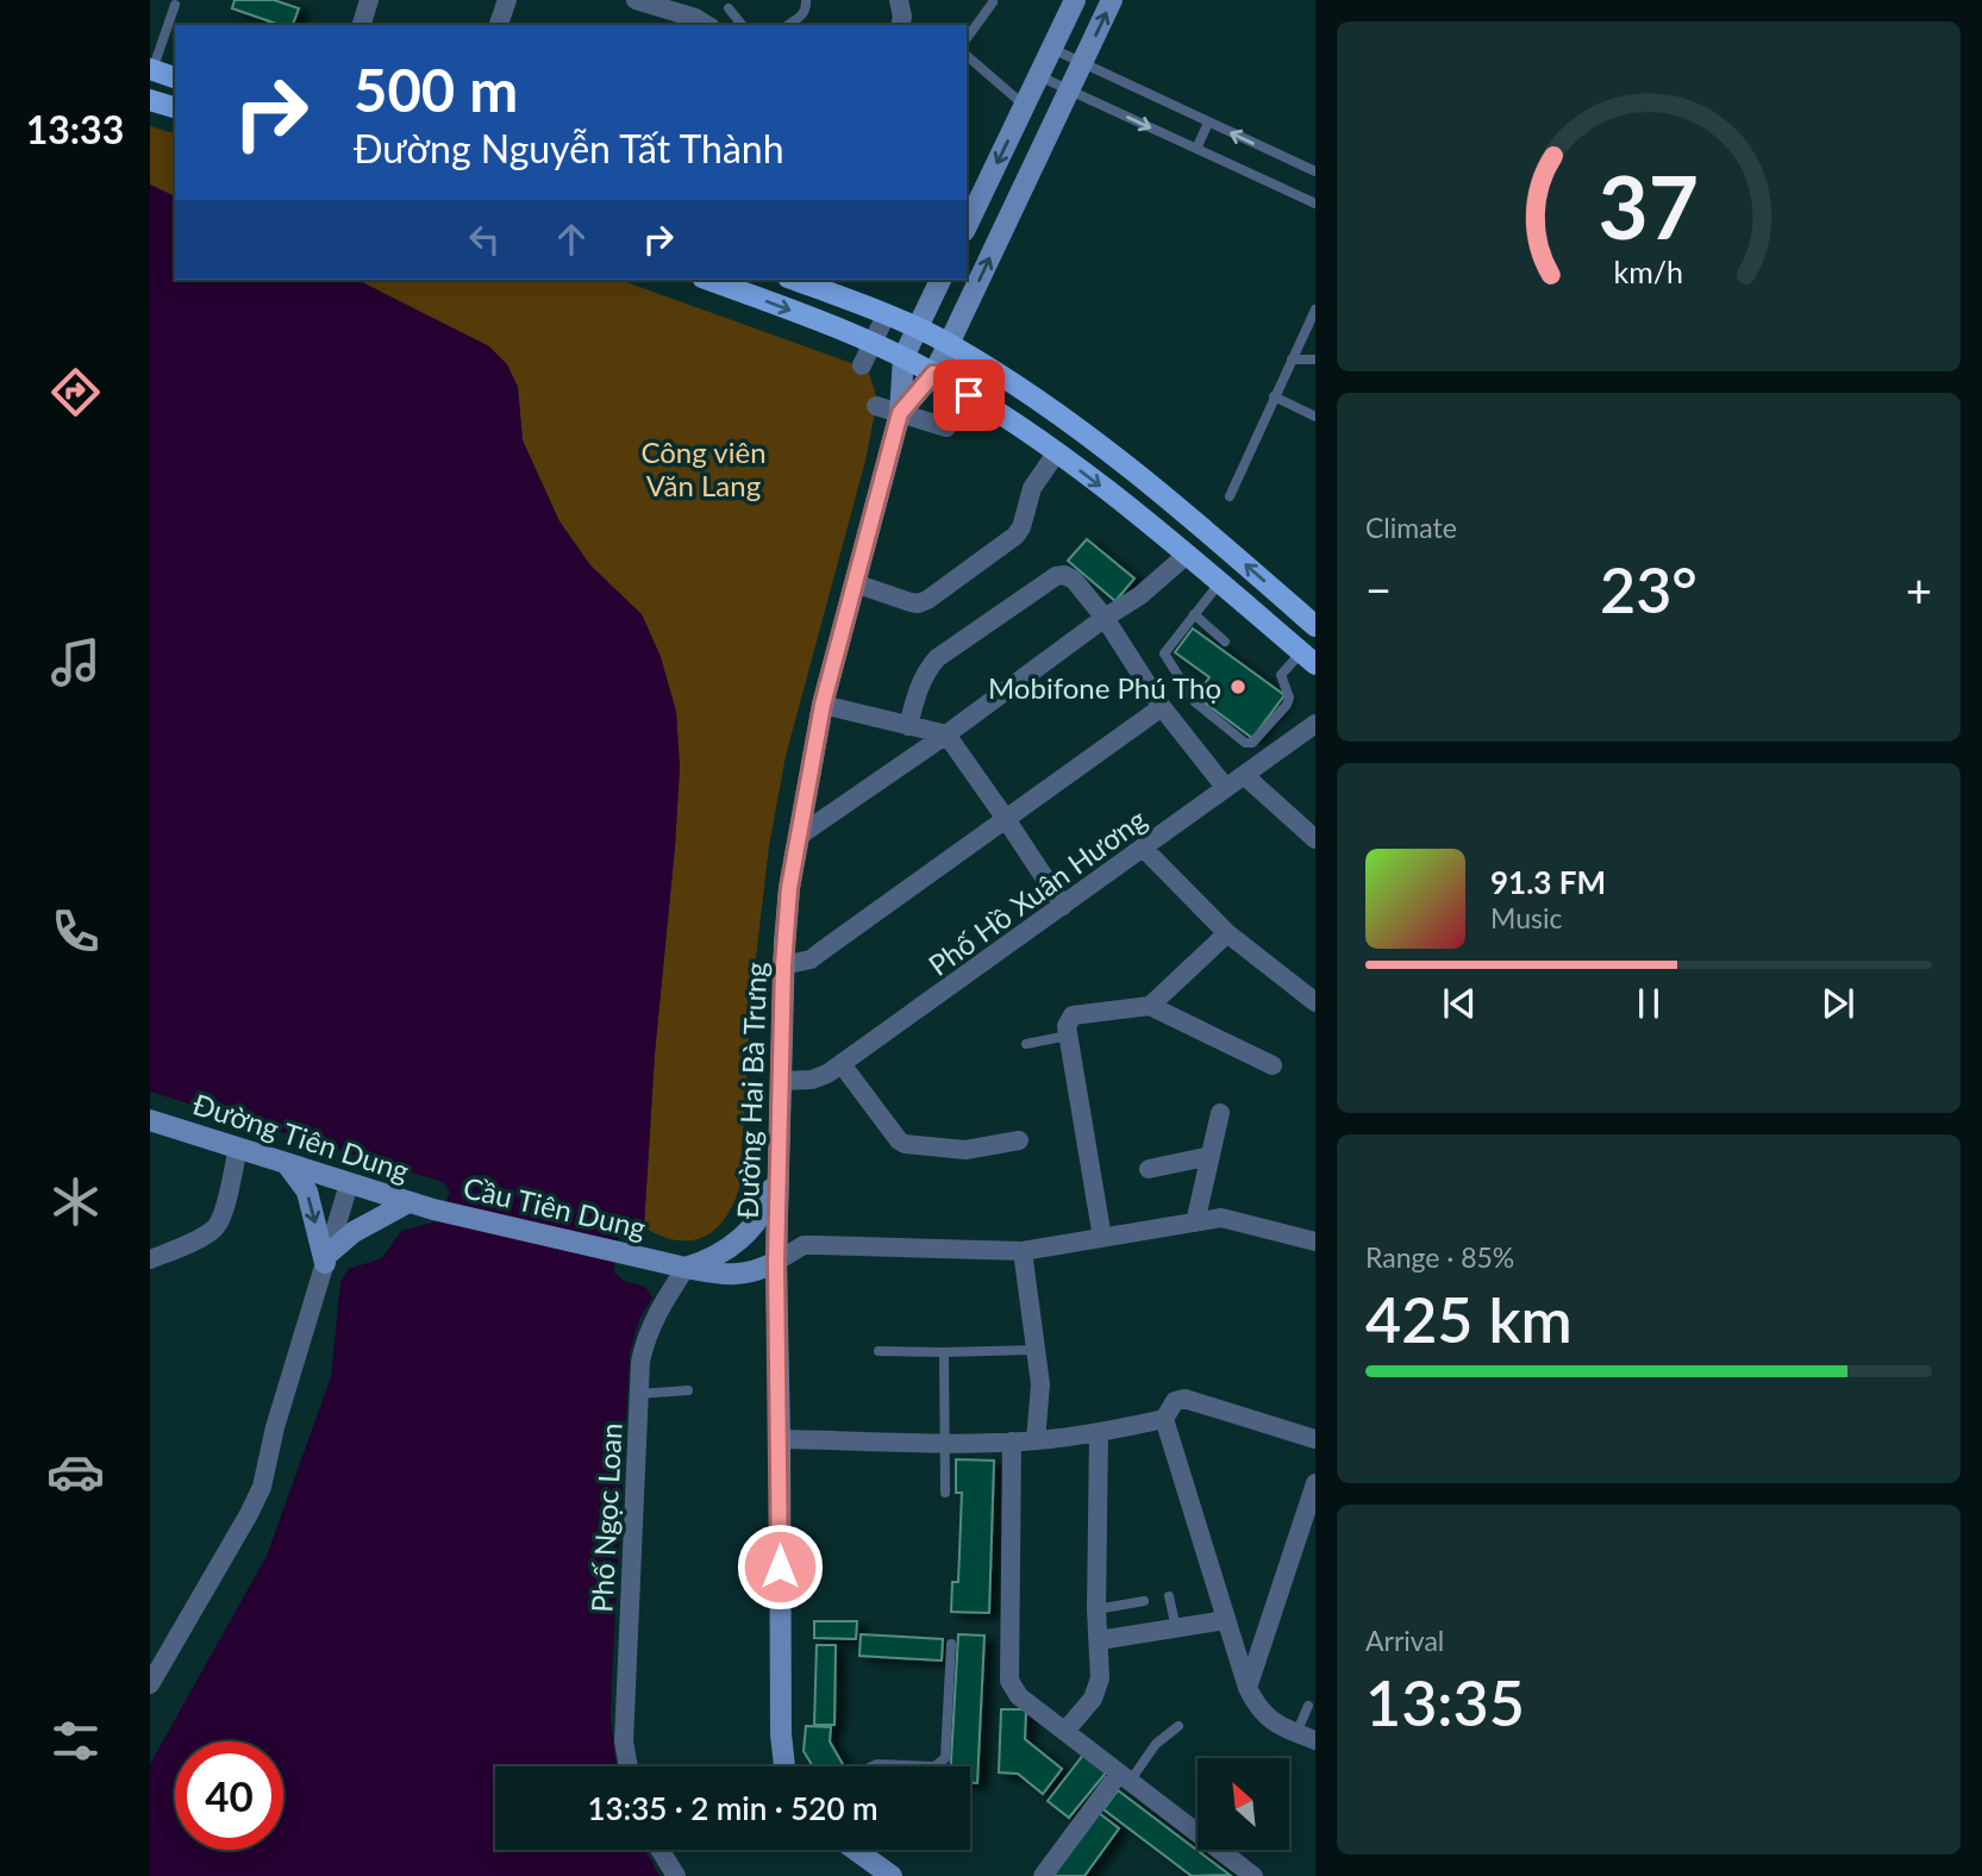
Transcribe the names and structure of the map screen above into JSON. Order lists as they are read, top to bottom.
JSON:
{
  "streets": {
    "street": [
      "Phố Hồ Xuân Hương",
      "Đường Hai Bà Trưng",
      "Đường Tiên Dung",
      "Cầu Tiên Dung",
      "Phố Ngọc Loan"
    ]
  },
  "crossings": [
    ["Phố Hồ Xuân Hương", "Đường Hai Bà Trưng"],
    ["Đường Tiên Dung", "Cầu Tiên Dung"],
    ["Cầu Tiên Dung", "Phố Ngọc Loan"]
  ],
  "parks": ["Công viên Văn Lang"],
  "places": ["Mobifone Phú Thọ"],
  "north": "top left",
  "page": {
    "tabs": "13:33",
    "turn": ["500 m", "Đường Nguyễn Tất Thành"],
    "tile": [
      "Climate",
      ["Range · 85%", "425 km"],
      ["Arrival", "13:35"]
    ],
    "heat": ["−", "23°", "+"],
    "song": ["91.3 FM", "Music"],
    "limit": "40",
    "trip": "13:35 · 2 min · 520 m",
    "gauge": ["37", "km/h"]
  }
}
